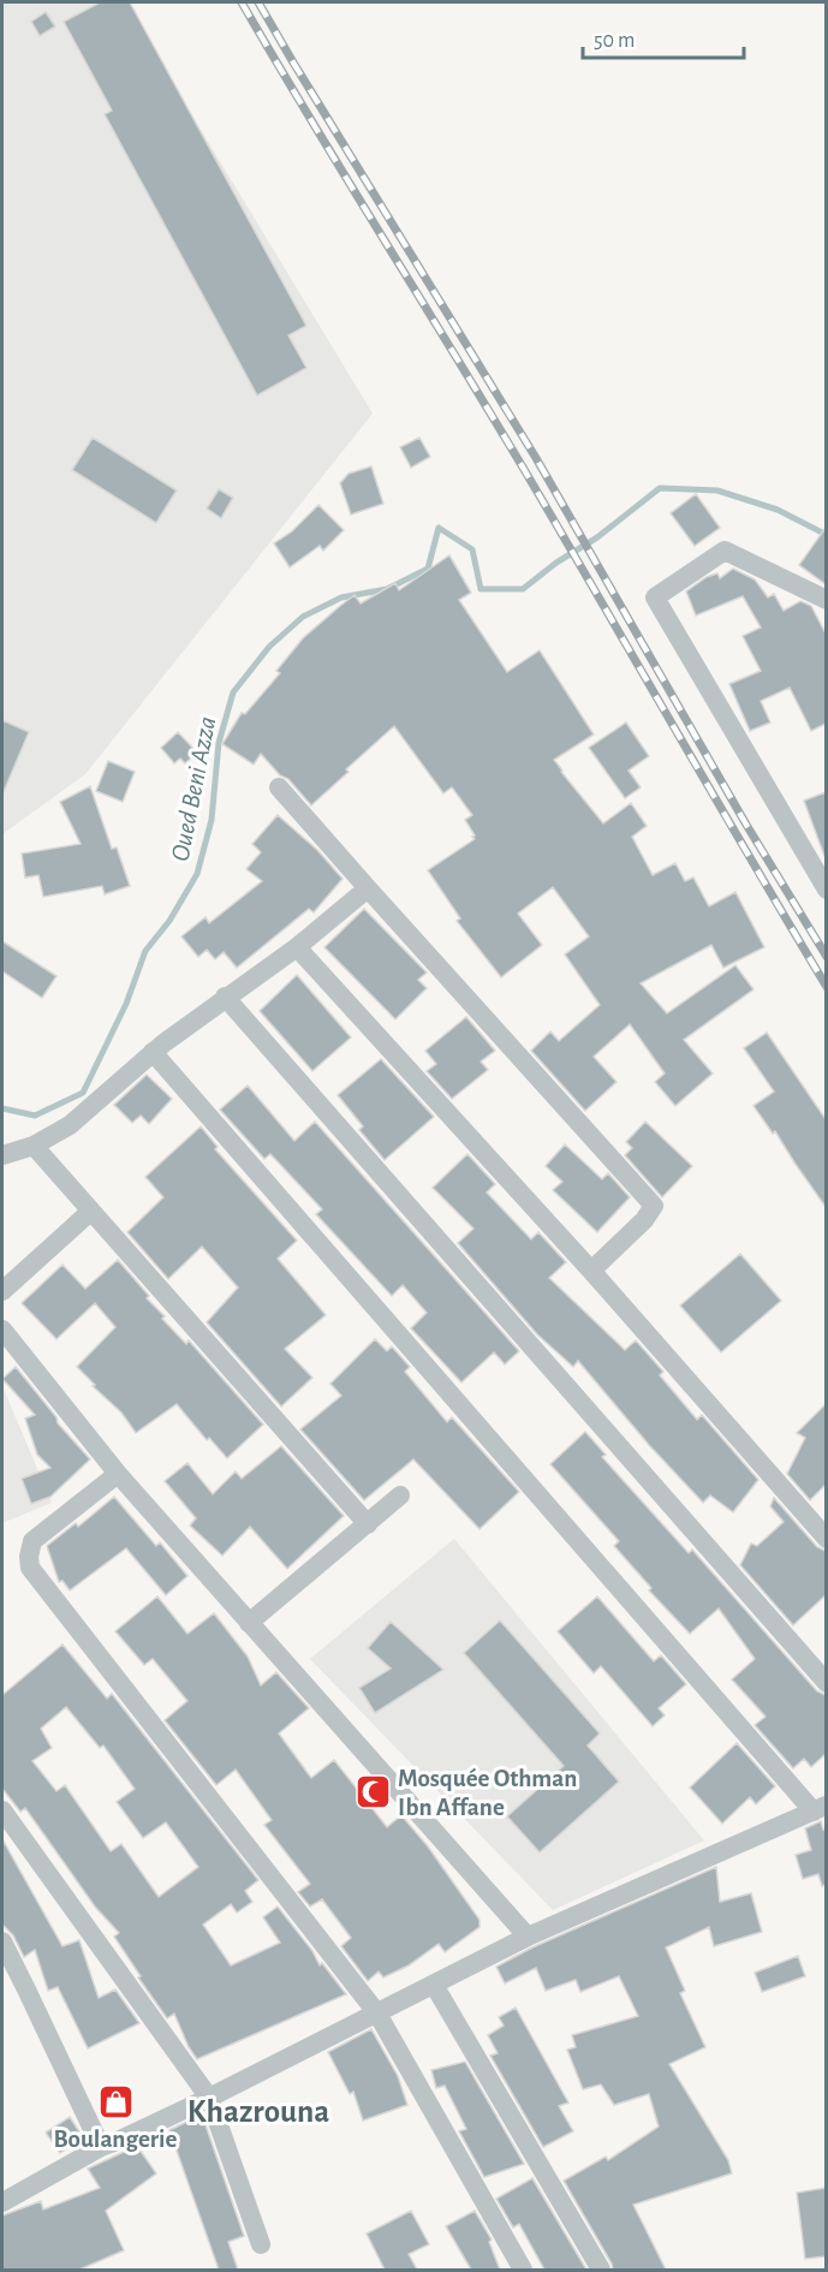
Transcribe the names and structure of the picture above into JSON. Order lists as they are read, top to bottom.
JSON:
{
  "districts": ["Khazrouna"],
  "water": ["Oued Beni Azza"],
  "places": {
    "mosque": ["Mosquée Othman Ibn Affane"],
    "shop": ["Boulangerie"]
  },
  "scale_bar": "50 m"
}
